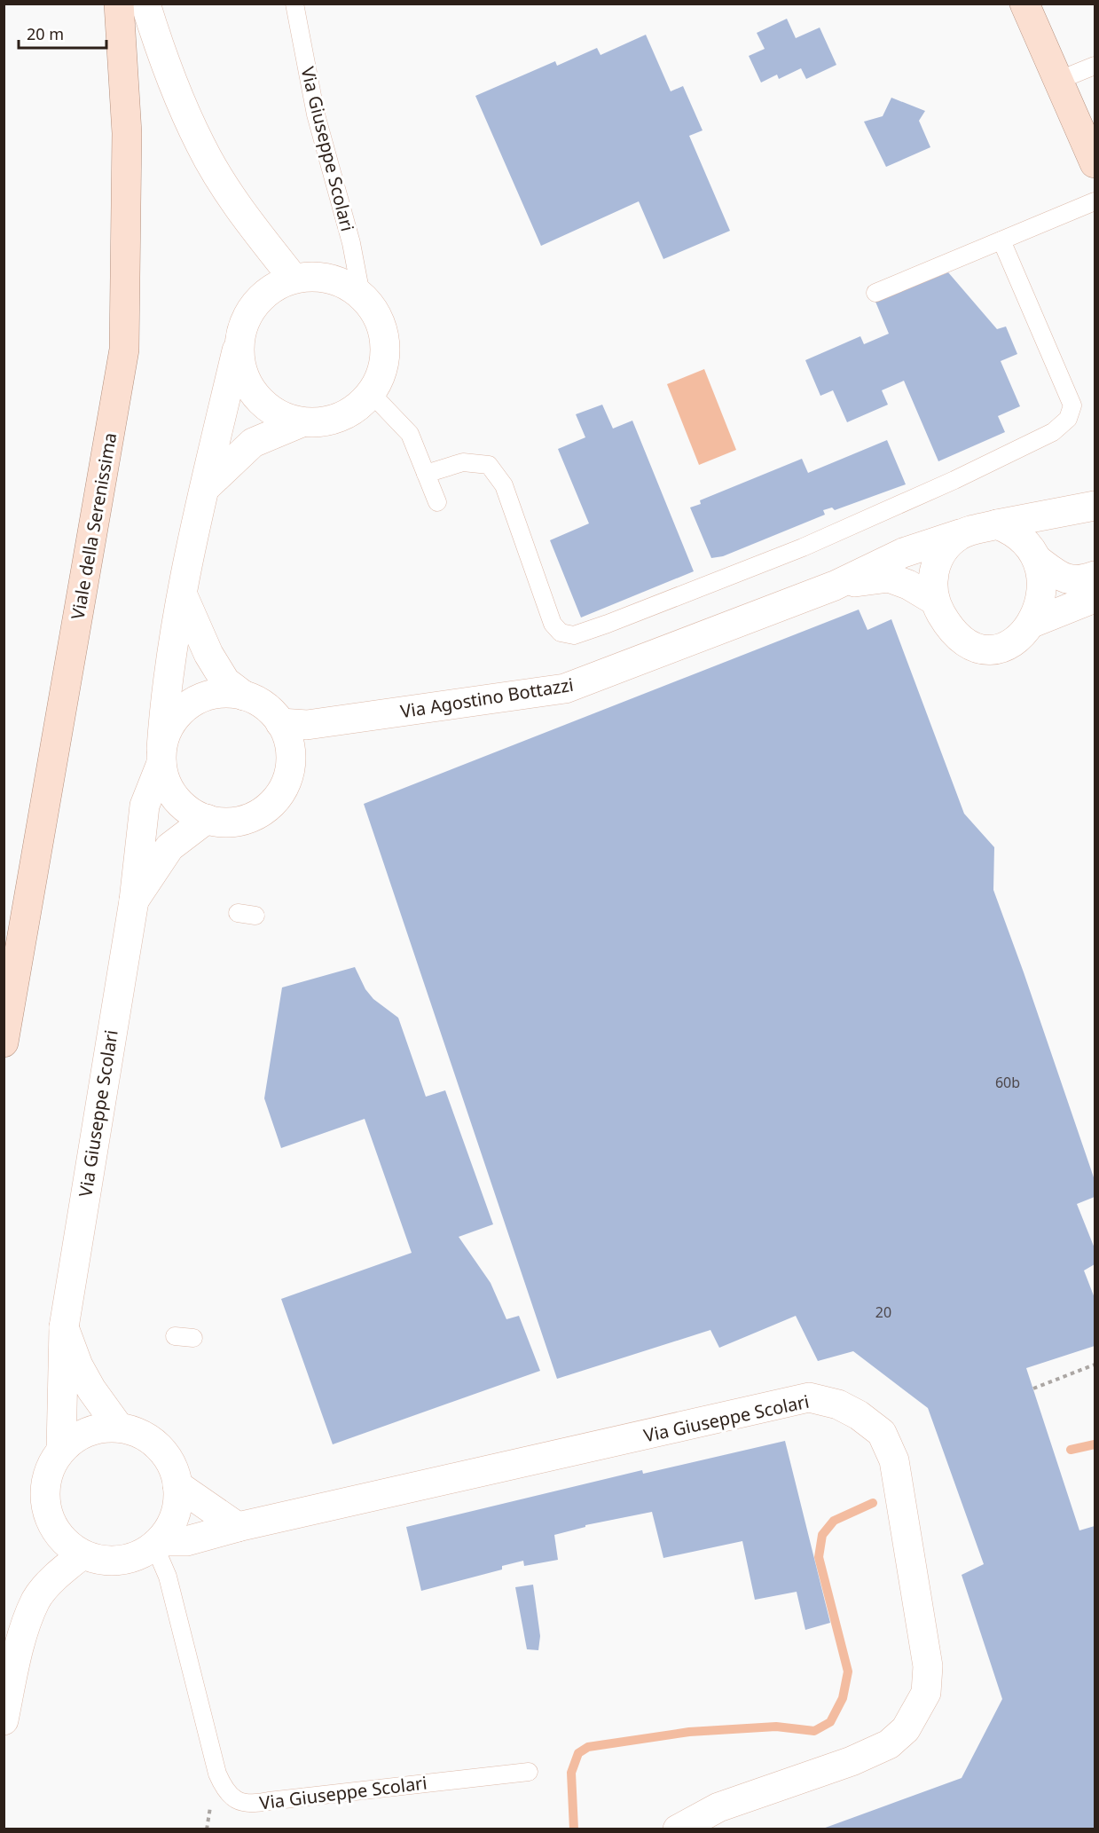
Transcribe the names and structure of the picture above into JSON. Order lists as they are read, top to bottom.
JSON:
{
  "streets": {
    "main road": ["Viale della Serenissima"],
    "street": ["Via Giuseppe Scolari", "Via Agostino Bottazzi"]
  },
  "crossings": [
    ["Via Giuseppe Scolari", "Via Agostino Bottazzi"]
  ],
  "house_numbers": ["60b", "20"],
  "scale_bar": "20 m"
}
